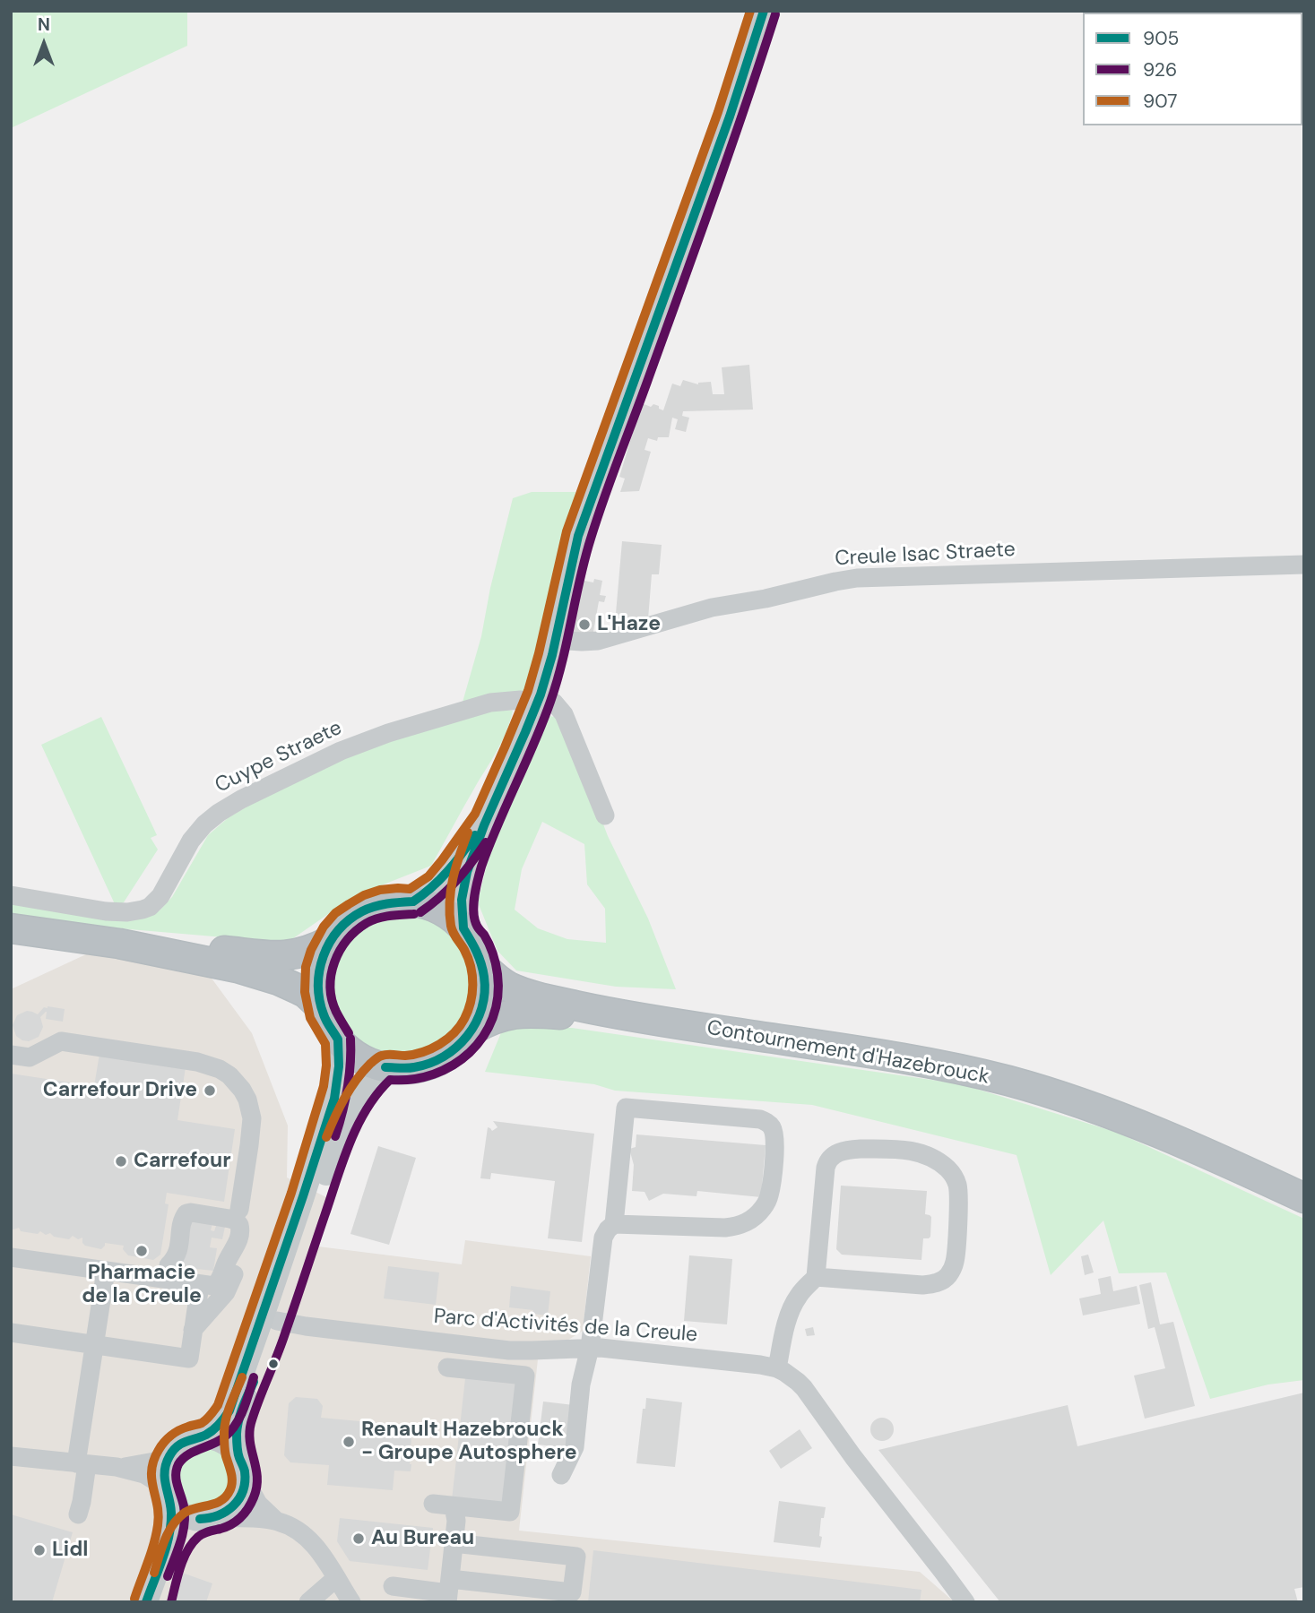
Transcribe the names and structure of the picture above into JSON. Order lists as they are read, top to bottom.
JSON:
{
  "streets": {
    "highway": ["Contournement d'Hazebrouck"],
    "street": ["Creule Isac Straete", "Cuype Straete", "Parc d'Activités de la Creule"]
  },
  "places": [
    "L'Haze",
    "Carrefour Drive",
    "Carrefour",
    "Pharmacie de la Creule",
    "Renault Hazebrouck - Groupe Autosphere",
    "Au Bureau",
    "Lidl"
  ],
  "lines": ["transit line 905", "transit line 907", "transit line 926"],
  "legend": ["905", "926", "907"],
  "north": "top"
}
